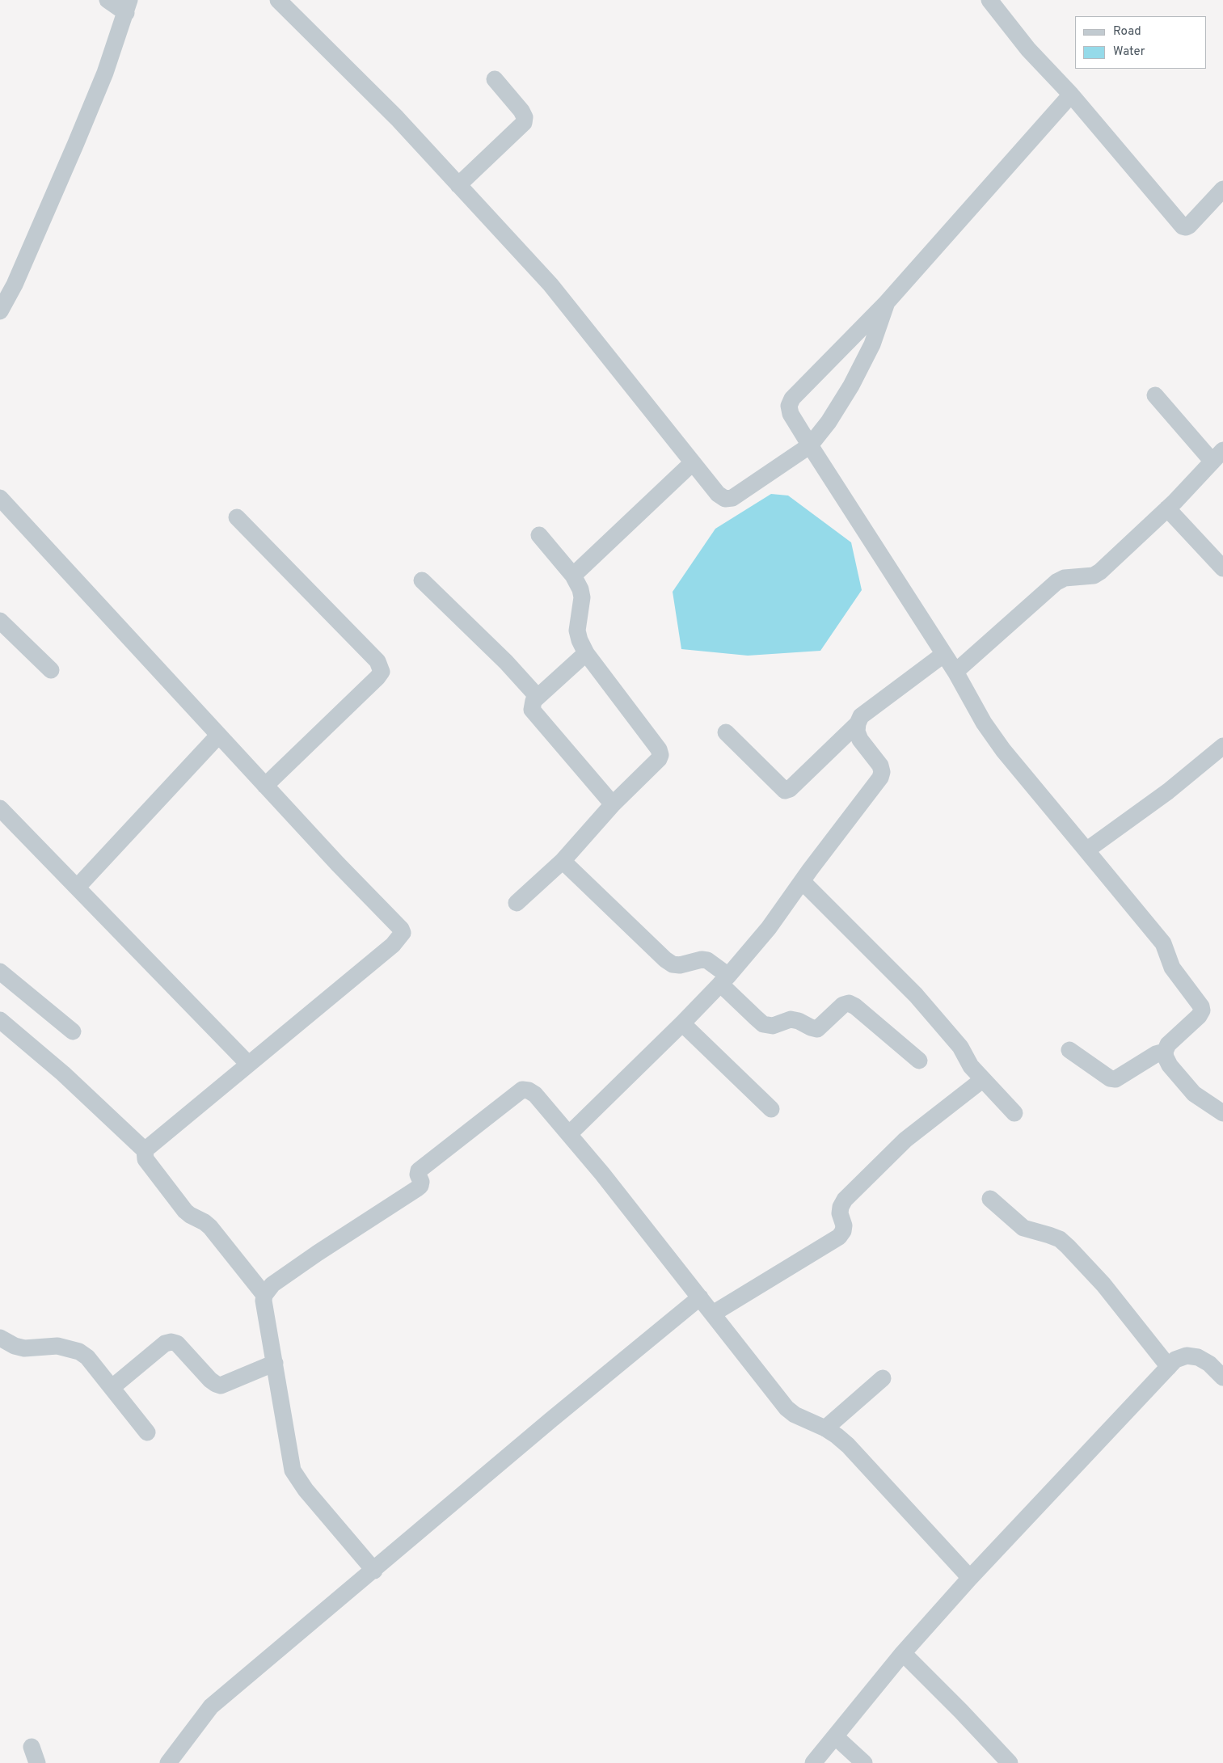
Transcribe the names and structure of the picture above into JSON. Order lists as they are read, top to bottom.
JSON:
{
  "legend": ["Road", "Water"]
}
